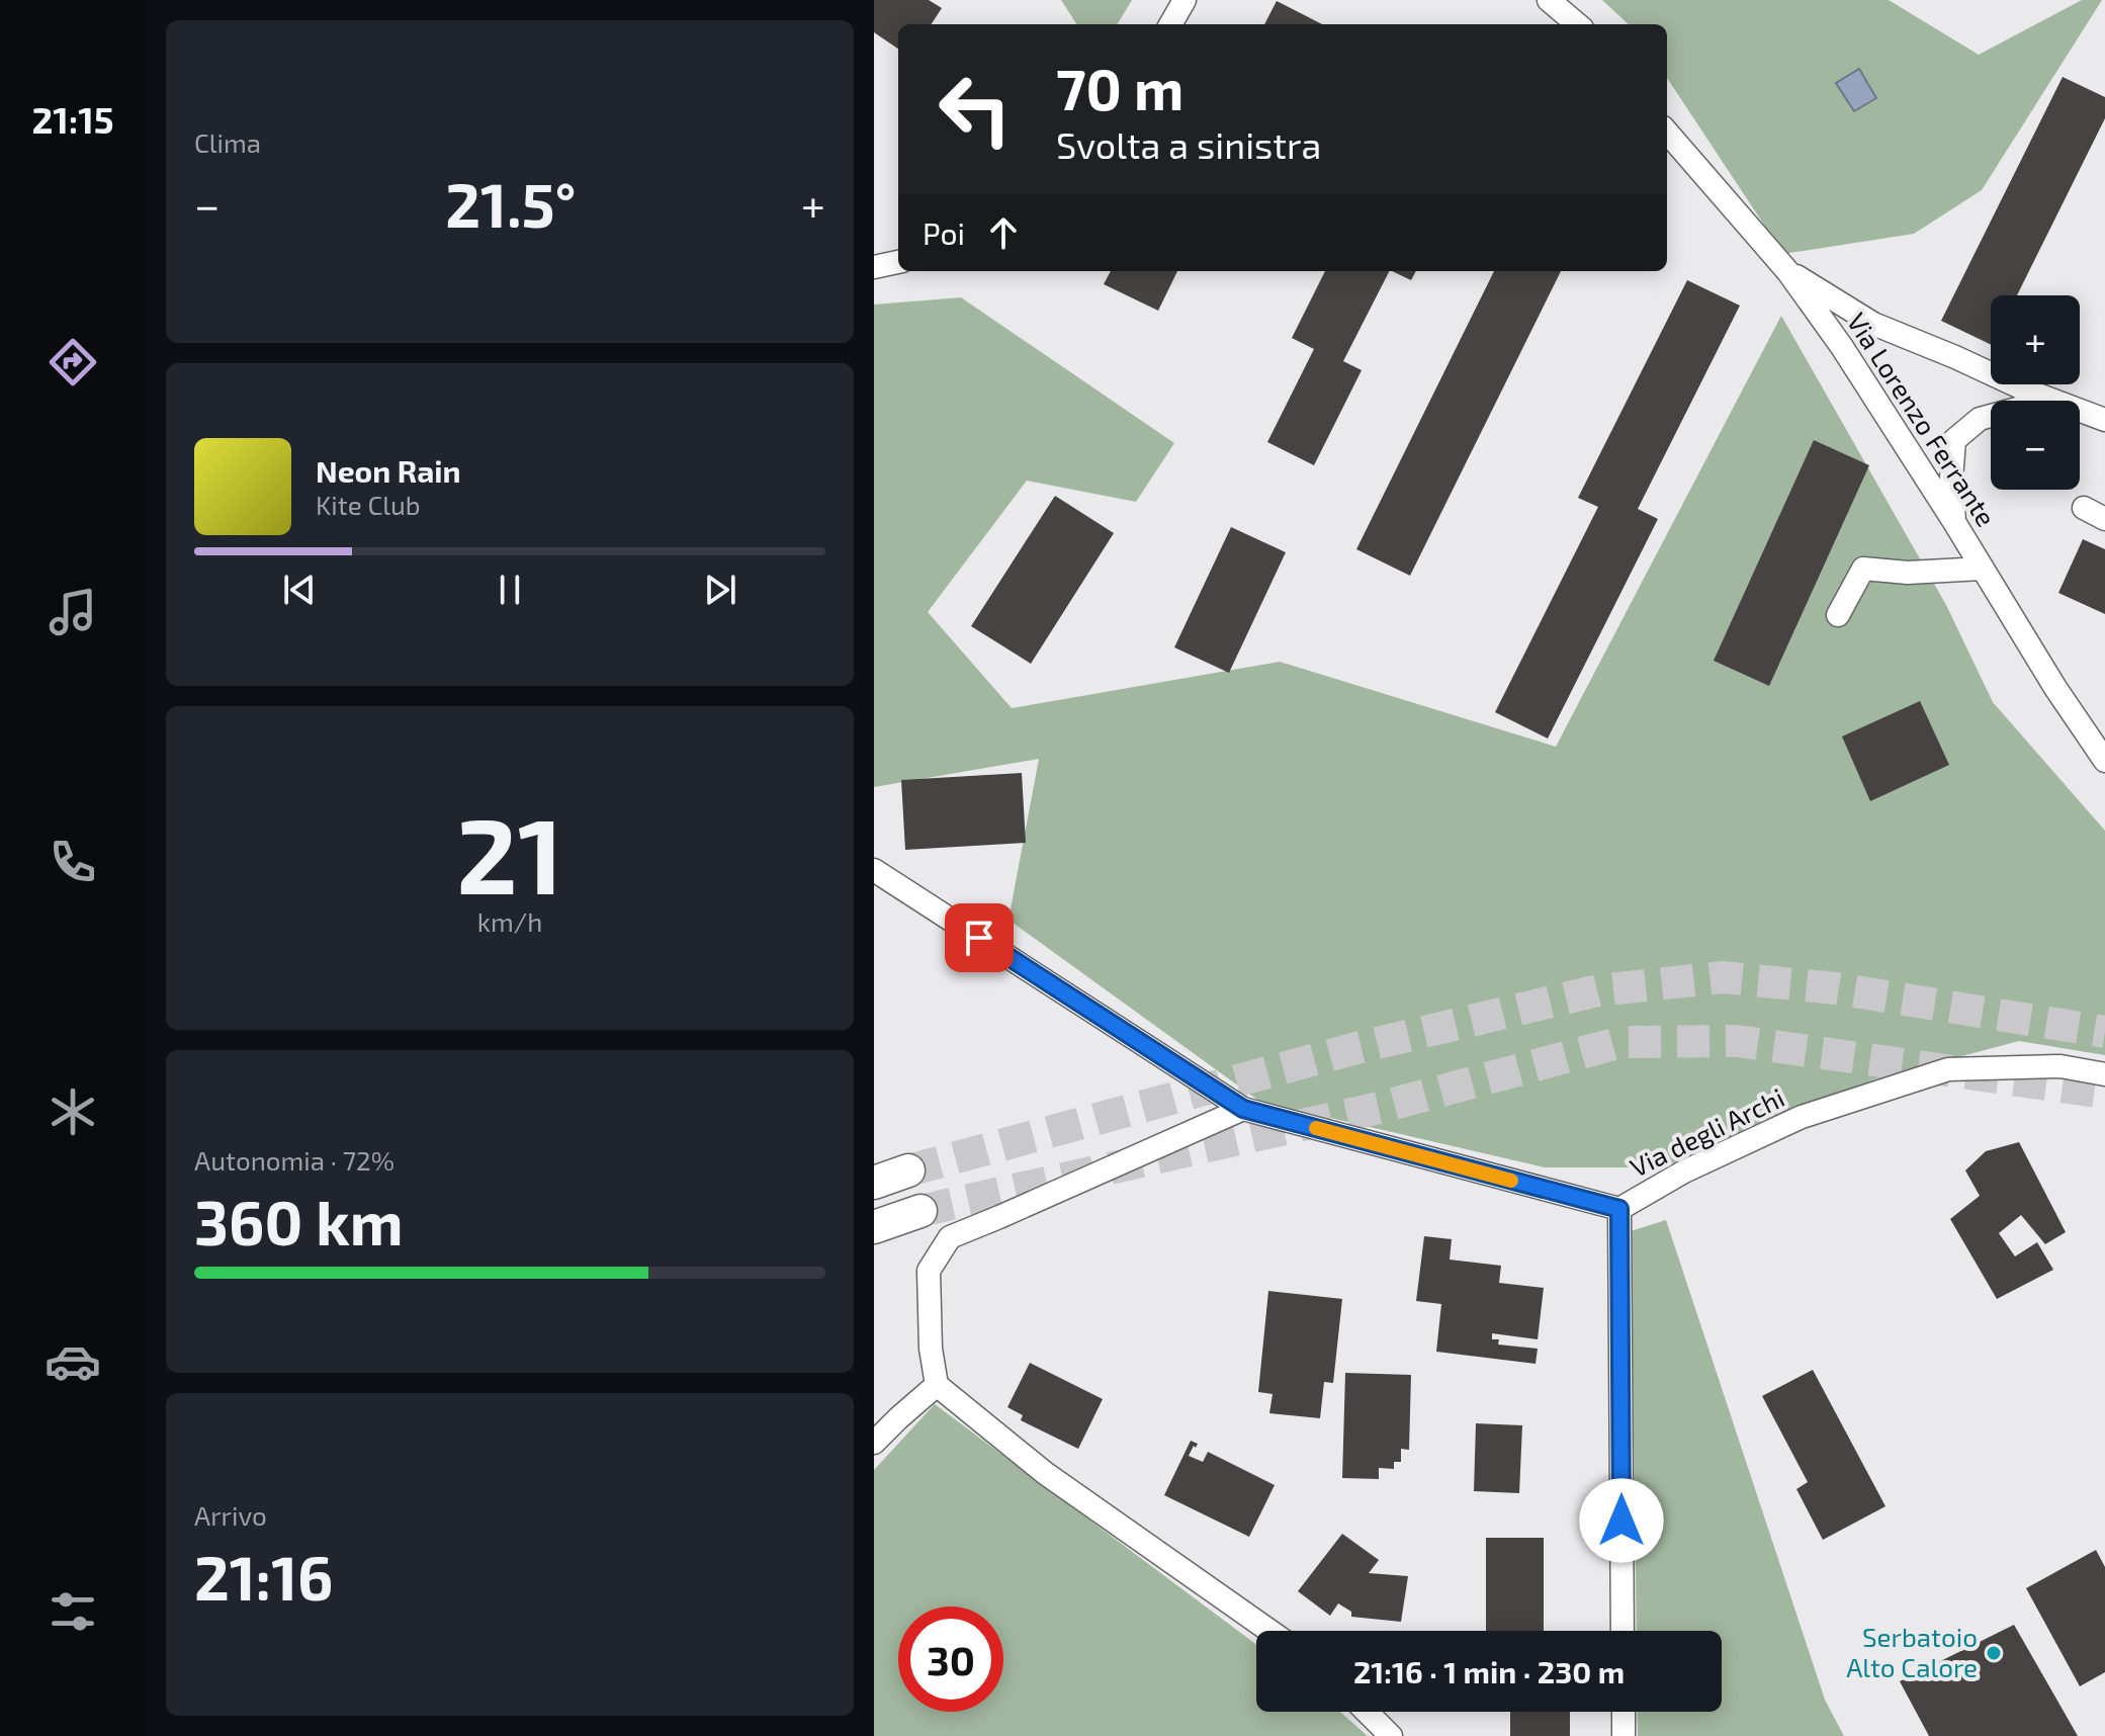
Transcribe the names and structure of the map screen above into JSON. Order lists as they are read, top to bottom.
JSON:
{
  "streets": {
    "street": ["Via Lorenzo Ferrante", "Via degli Archi"]
  },
  "places": ["Serbatoio Alto Calore"],
  "page": {
    "tabs": "21:15",
    "tile": [
      "Clima",
      ["21", "km/h"],
      ["Autonomia · 72%", "360 km"],
      ["Arrivo", "21:16"]
    ],
    "turn": ["70 m", "Svolta a sinistra"],
    "heat": ["−", "21.5°", "+"],
    "then": "Poi",
    "map_buttons": ["+", "−"],
    "song": ["Neon Rain", "Kite Club"],
    "limit": "30",
    "trip": "21:16 · 1 min · 230 m"
  }
}
